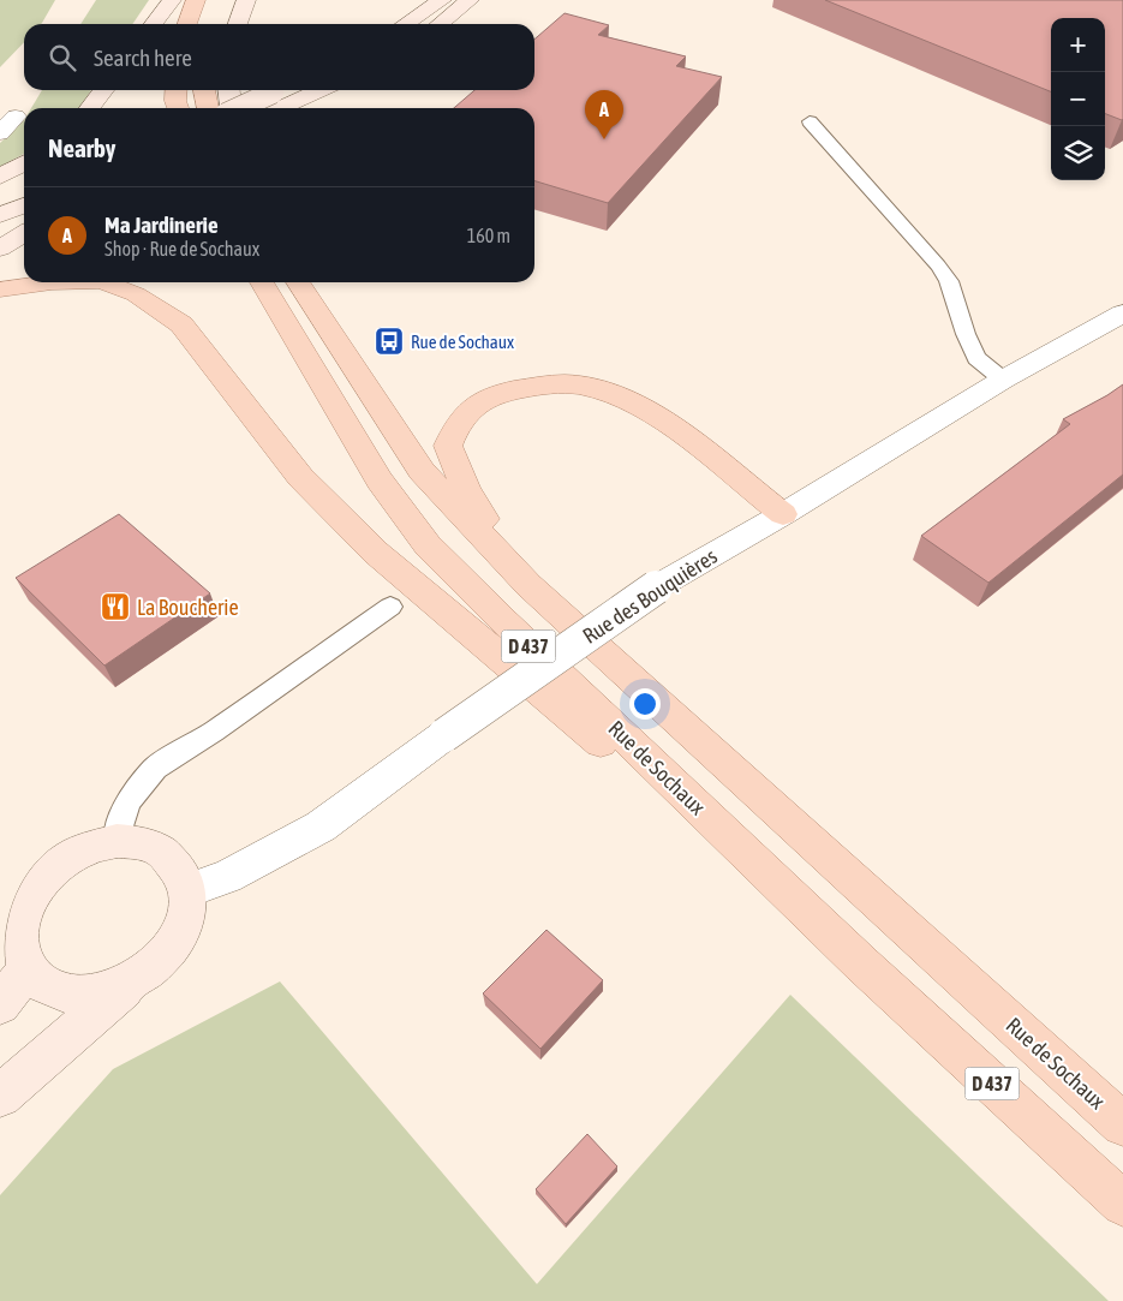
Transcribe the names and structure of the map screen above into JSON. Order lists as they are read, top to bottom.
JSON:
{
  "streets": {
    "main road": ["D 437", "Rue de Sochaux"],
    "street": ["Rue des Bouquières"]
  },
  "places": {
    "bus stop": ["Rue de Sochaux"],
    "restaurant": ["La Boucherie"]
  },
  "page": {
    "map_buttons": ["+", "−"],
    "search": "Search here",
    "pins": "A",
    "heading": "Nearby",
    "list": [
      {
        "mark": "A",
        "name": "Ma Jardinerie",
        "note": "Shop · Rue de Sochaux",
        "value": "160 m"
      }
    ]
  }
}
